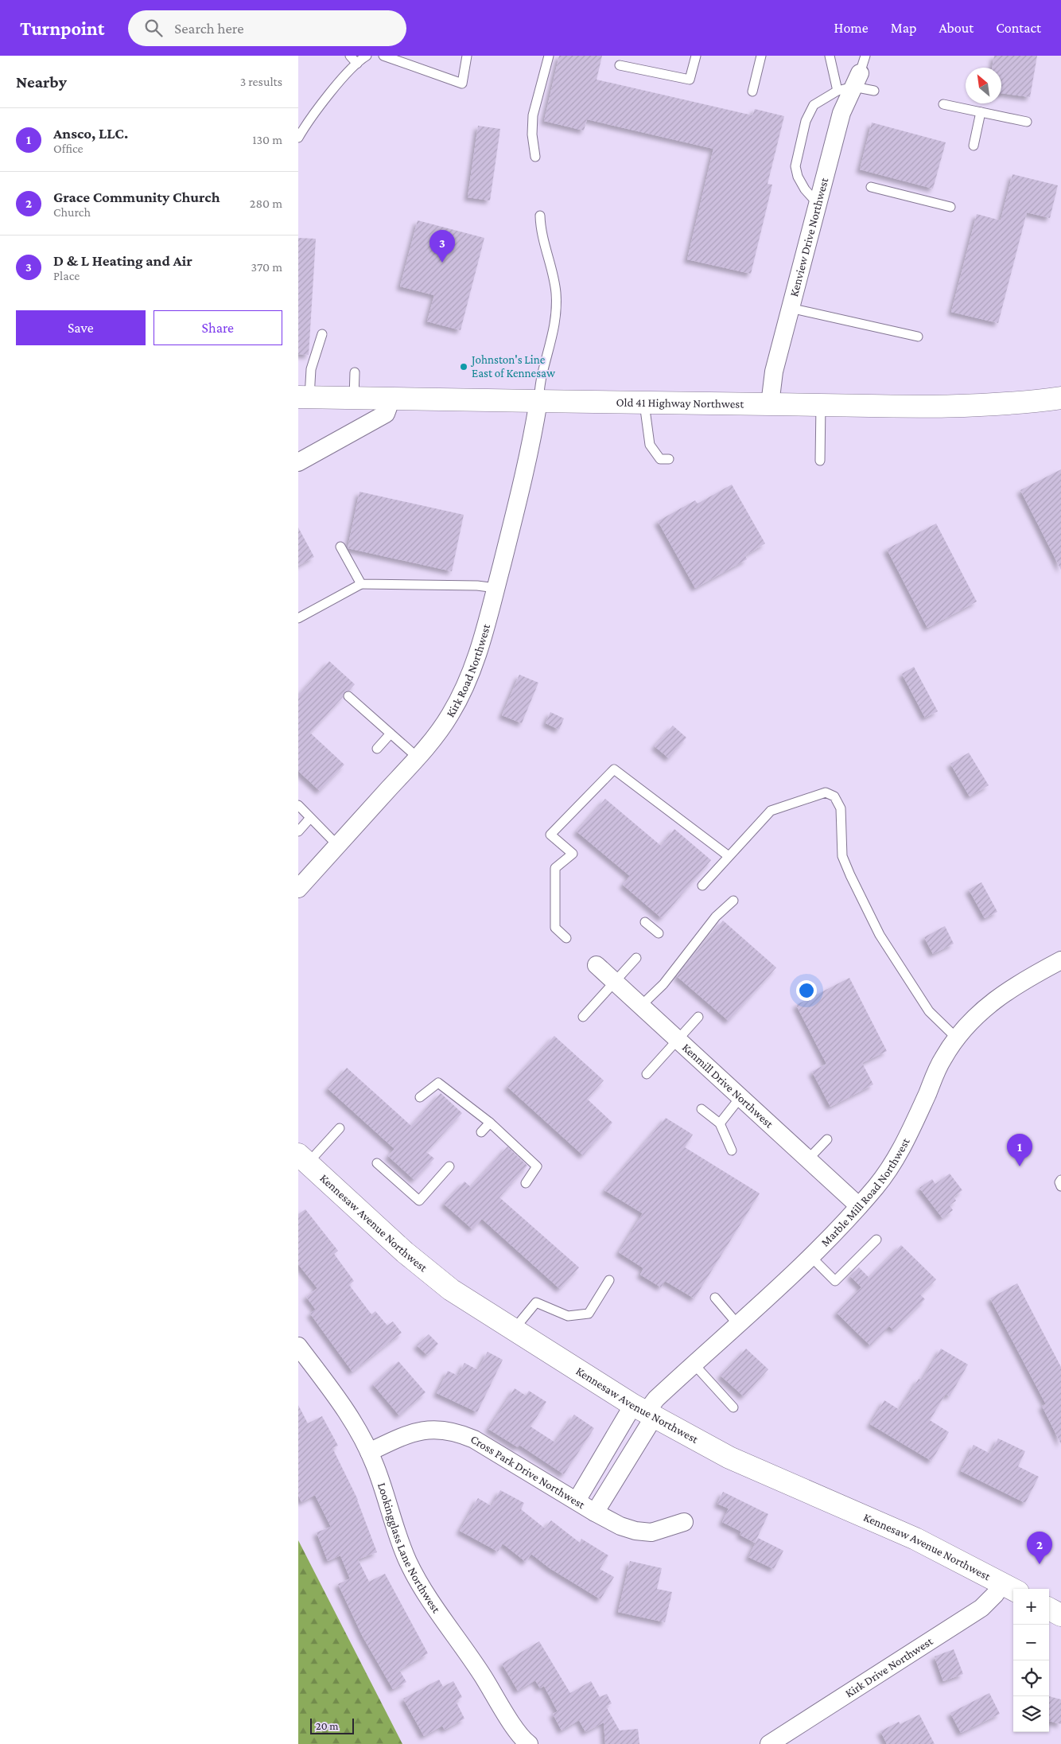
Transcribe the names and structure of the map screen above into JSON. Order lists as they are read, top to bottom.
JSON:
{
  "streets": {
    "street": [
      "Kenview Drive Northwest",
      "Old 41 Highway Northwest",
      "Kirk Road Northwest",
      "Kenmill Drive Northwest",
      "Marble Mill Road Northwest",
      "Kennesaw Avenue Northwest",
      "Cross Park Drive Northwest",
      "Lookingglass Lane Northwest",
      "Kirk Drive Northwest"
    ]
  },
  "crossings": [
    ["Kenview Drive Northwest", "Old 41 Highway Northwest"],
    ["Old 41 Highway Northwest", "Kirk Road Northwest"],
    ["Kenmill Drive Northwest", "Marble Mill Road Northwest"],
    ["Marble Mill Road Northwest", "Kennesaw Avenue Northwest"],
    ["Kennesaw Avenue Northwest", "Kirk Drive Northwest"],
    ["Cross Park Drive Northwest", "Lookingglass Lane Northwest"]
  ],
  "places": ["Johnston's Line East of Kennesaw"],
  "scale_bar": "20 m",
  "north": "top left",
  "page": {
    "header": "Turnpoint",
    "search": "Search here",
    "nav": [
      "Home",
      "Map",
      "About",
      "Contact"
    ],
    "heading": ["Nearby", "3 results"],
    "list": [
      {
        "mark": "1",
        "name": "Ansco, LLC.",
        "note": "Office",
        "value": "130 m"
      },
      {
        "mark": "2",
        "name": "Grace Community Church",
        "note": "Church",
        "value": "280 m"
      },
      {
        "mark": "3",
        "name": "D & L Heating and Air",
        "note": "Place",
        "value": "370 m"
      }
    ],
    "pins": ["3", "1", "2"],
    "buttons": ["Save", "Share"],
    "map_buttons": ["+", "−"],
    "scale": "20 m"
  }
}
